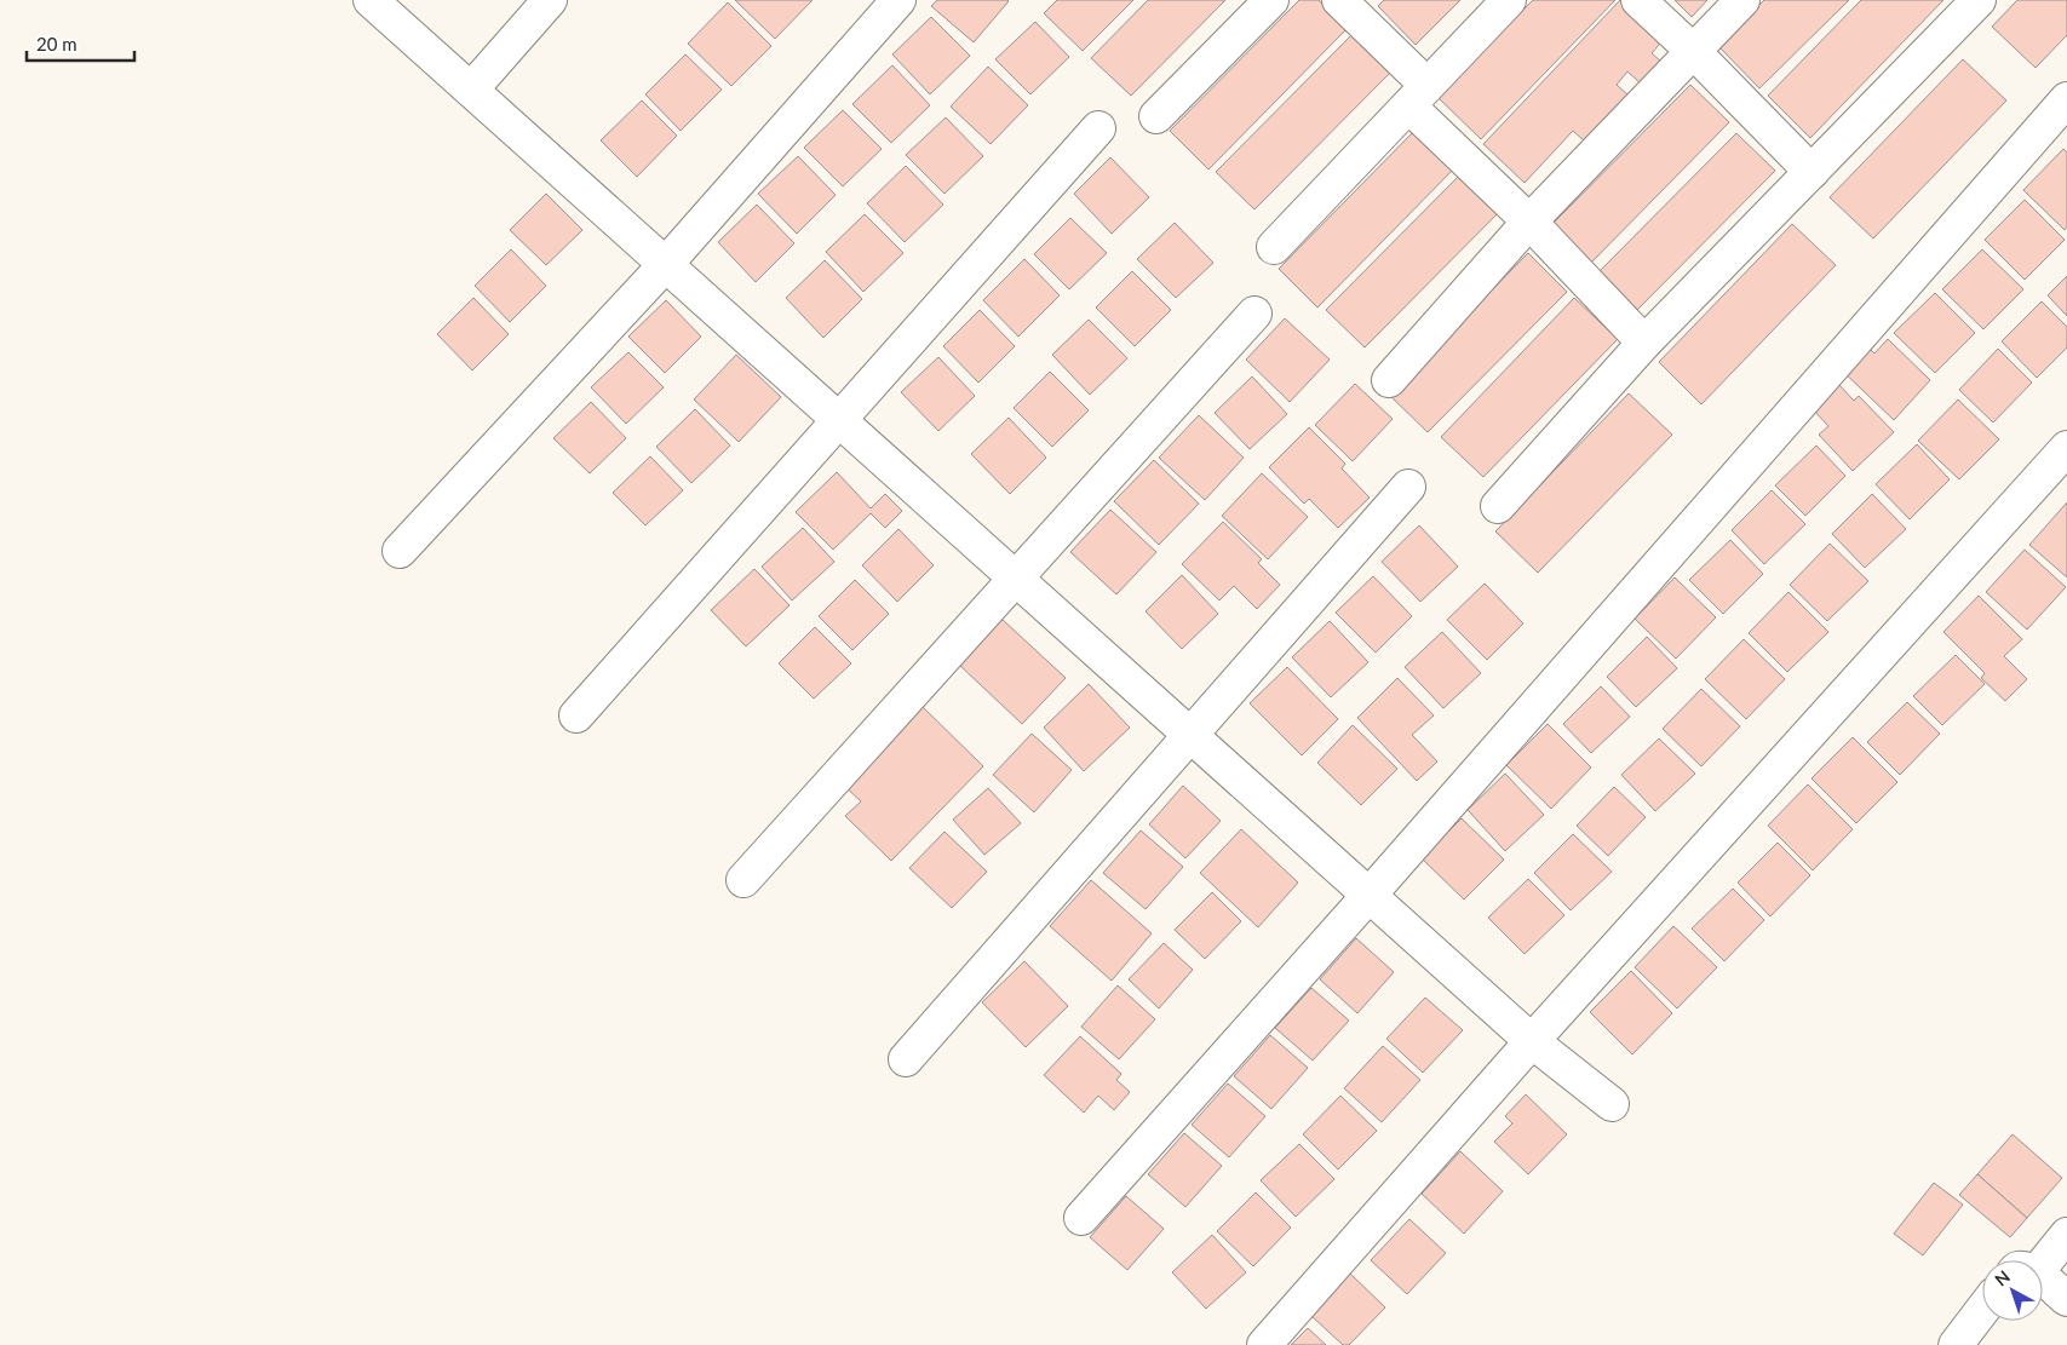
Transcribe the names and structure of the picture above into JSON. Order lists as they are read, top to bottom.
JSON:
{
  "scale_bar": "20 m",
  "north": "top left"
}
